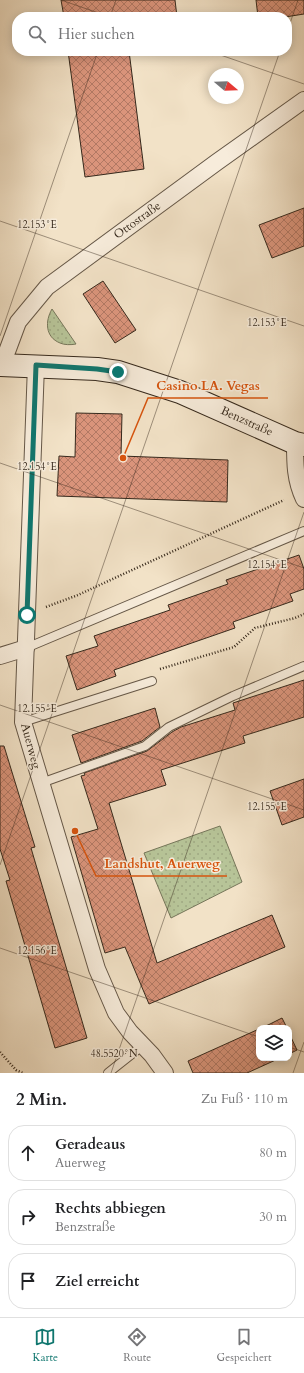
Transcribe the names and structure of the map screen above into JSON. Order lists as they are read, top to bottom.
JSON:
{
  "streets": {
    "street": ["Ottostraße", "Benzstraße", "Auerweg"]
  },
  "crossings": [
    ["Ottostraße", "Benzstraße"],
    ["Benzstraße", "Auerweg"]
  ],
  "places": ["Casino LA. Vegas", "Landshut, Auerweg"],
  "north": "right",
  "page": {
    "search": "Hier suchen",
    "heading": ["2 Min.", "Zu Fuß · 110 m"],
    "list": [
      ["Geradeaus", "Auerweg", "80 m"],
      ["Rechts abbiegen", "Benzstraße", "30 m"],
      "Ziel erreicht"
    ],
    "nav": ["Karte", "Route", "Gespeichert"]
  },
  "coordinates": [
    "12.153°E",
    "12.154°E",
    "12.155°E",
    "12.156°E",
    "48.5520°N"
  ]
}
